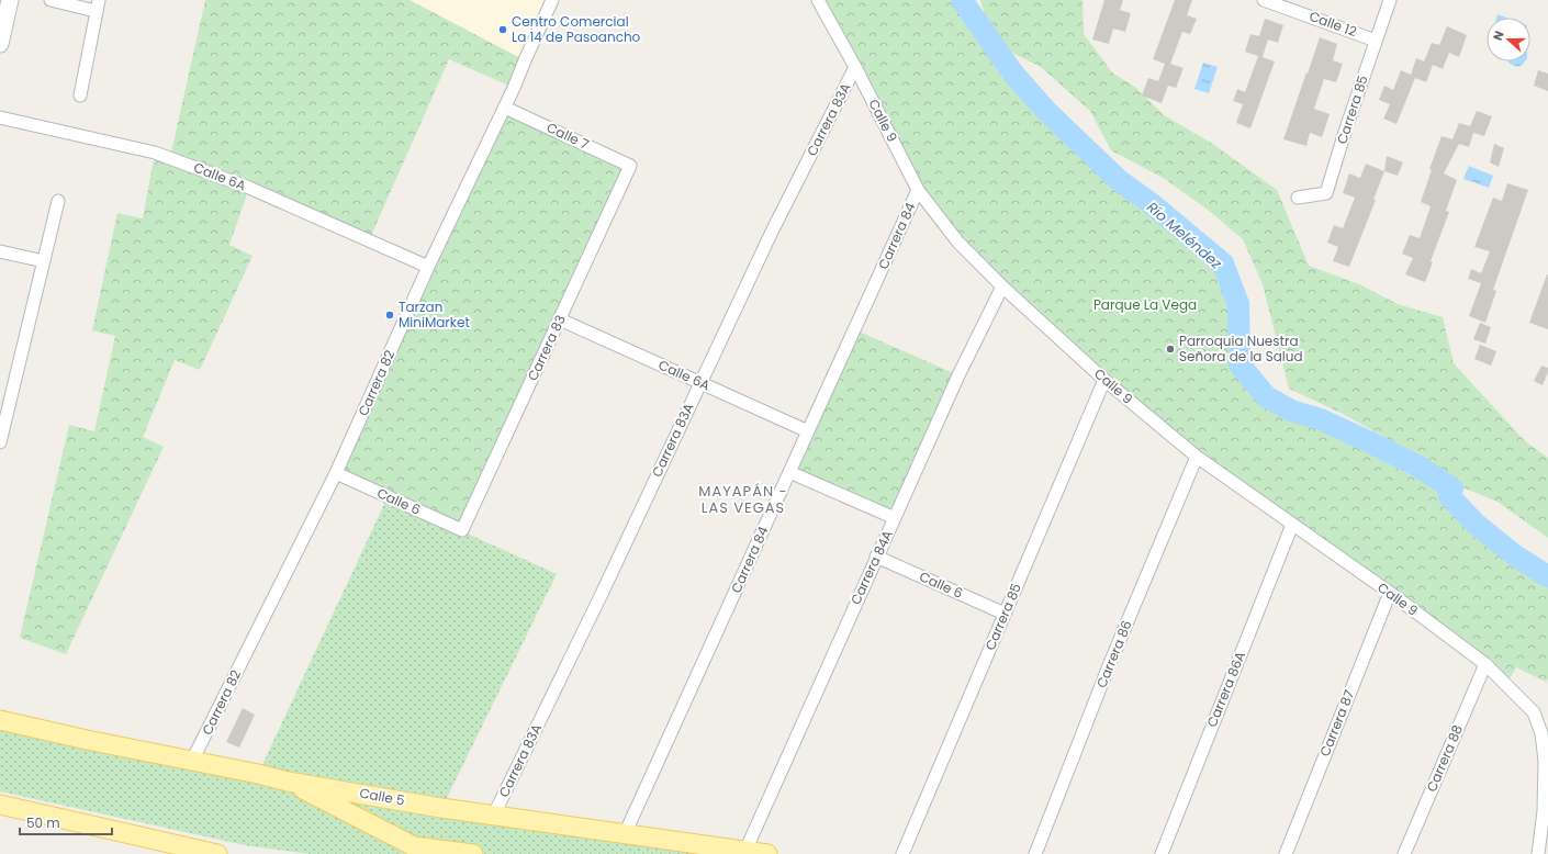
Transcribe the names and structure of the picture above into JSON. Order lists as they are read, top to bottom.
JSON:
{
  "streets": {
    "main road": ["Calle 5"],
    "street": [
      "Calle 12",
      "Carrera 85",
      "Carrera 83A",
      "Calle 9",
      "Calle 7",
      "Calle 6A",
      "Carrera 84",
      "Carrera 83",
      "Carrera 82",
      "Calle 6",
      "Carrera 84A",
      "Carrera 86",
      "Carrera 86A",
      "Carrera 87",
      "Carrera 88"
    ]
  },
  "crossings": [
    ["Calle 12", "Carrera 85"],
    ["Carrera 85", "Calle 9"],
    ["Carrera 85", "Calle 6"],
    ["Carrera 83A", "Calle 9"],
    ["Carrera 83A", "Calle 6A"],
    ["Carrera 83A", "Calle 5"],
    ["Calle 9", "Carrera 84"],
    ["Calle 9", "Carrera 84A"],
    ["Calle 9", "Carrera 86"],
    ["Calle 9", "Carrera 86A"],
    ["Calle 9", "Carrera 87"],
    ["Calle 9", "Carrera 88"],
    ["Calle 7", "Carrera 83"],
    ["Calle 7", "Carrera 82"],
    ["Calle 6A", "Carrera 84"],
    ["Calle 6A", "Carrera 83"],
    ["Calle 6A", "Carrera 82"],
    ["Carrera 84", "Calle 5"],
    ["Carrera 83", "Calle 6"],
    ["Carrera 82", "Calle 6"],
    ["Carrera 82", "Calle 5"],
    ["Calle 6", "Carrera 84A"],
    ["Carrera 84A", "Calle 5"]
  ],
  "districts": ["MAYAPÁN - LAS VEGAS"],
  "water": ["Río Meléndez"],
  "parks": ["Parque La Vega"],
  "places": ["Centro Comercial La 14 de Pasoancho", "Tarzan MiniMarket", "Parroquia Nuestra Señora de la Salud"],
  "scale_bar": "50 m",
  "north": "left"
}
